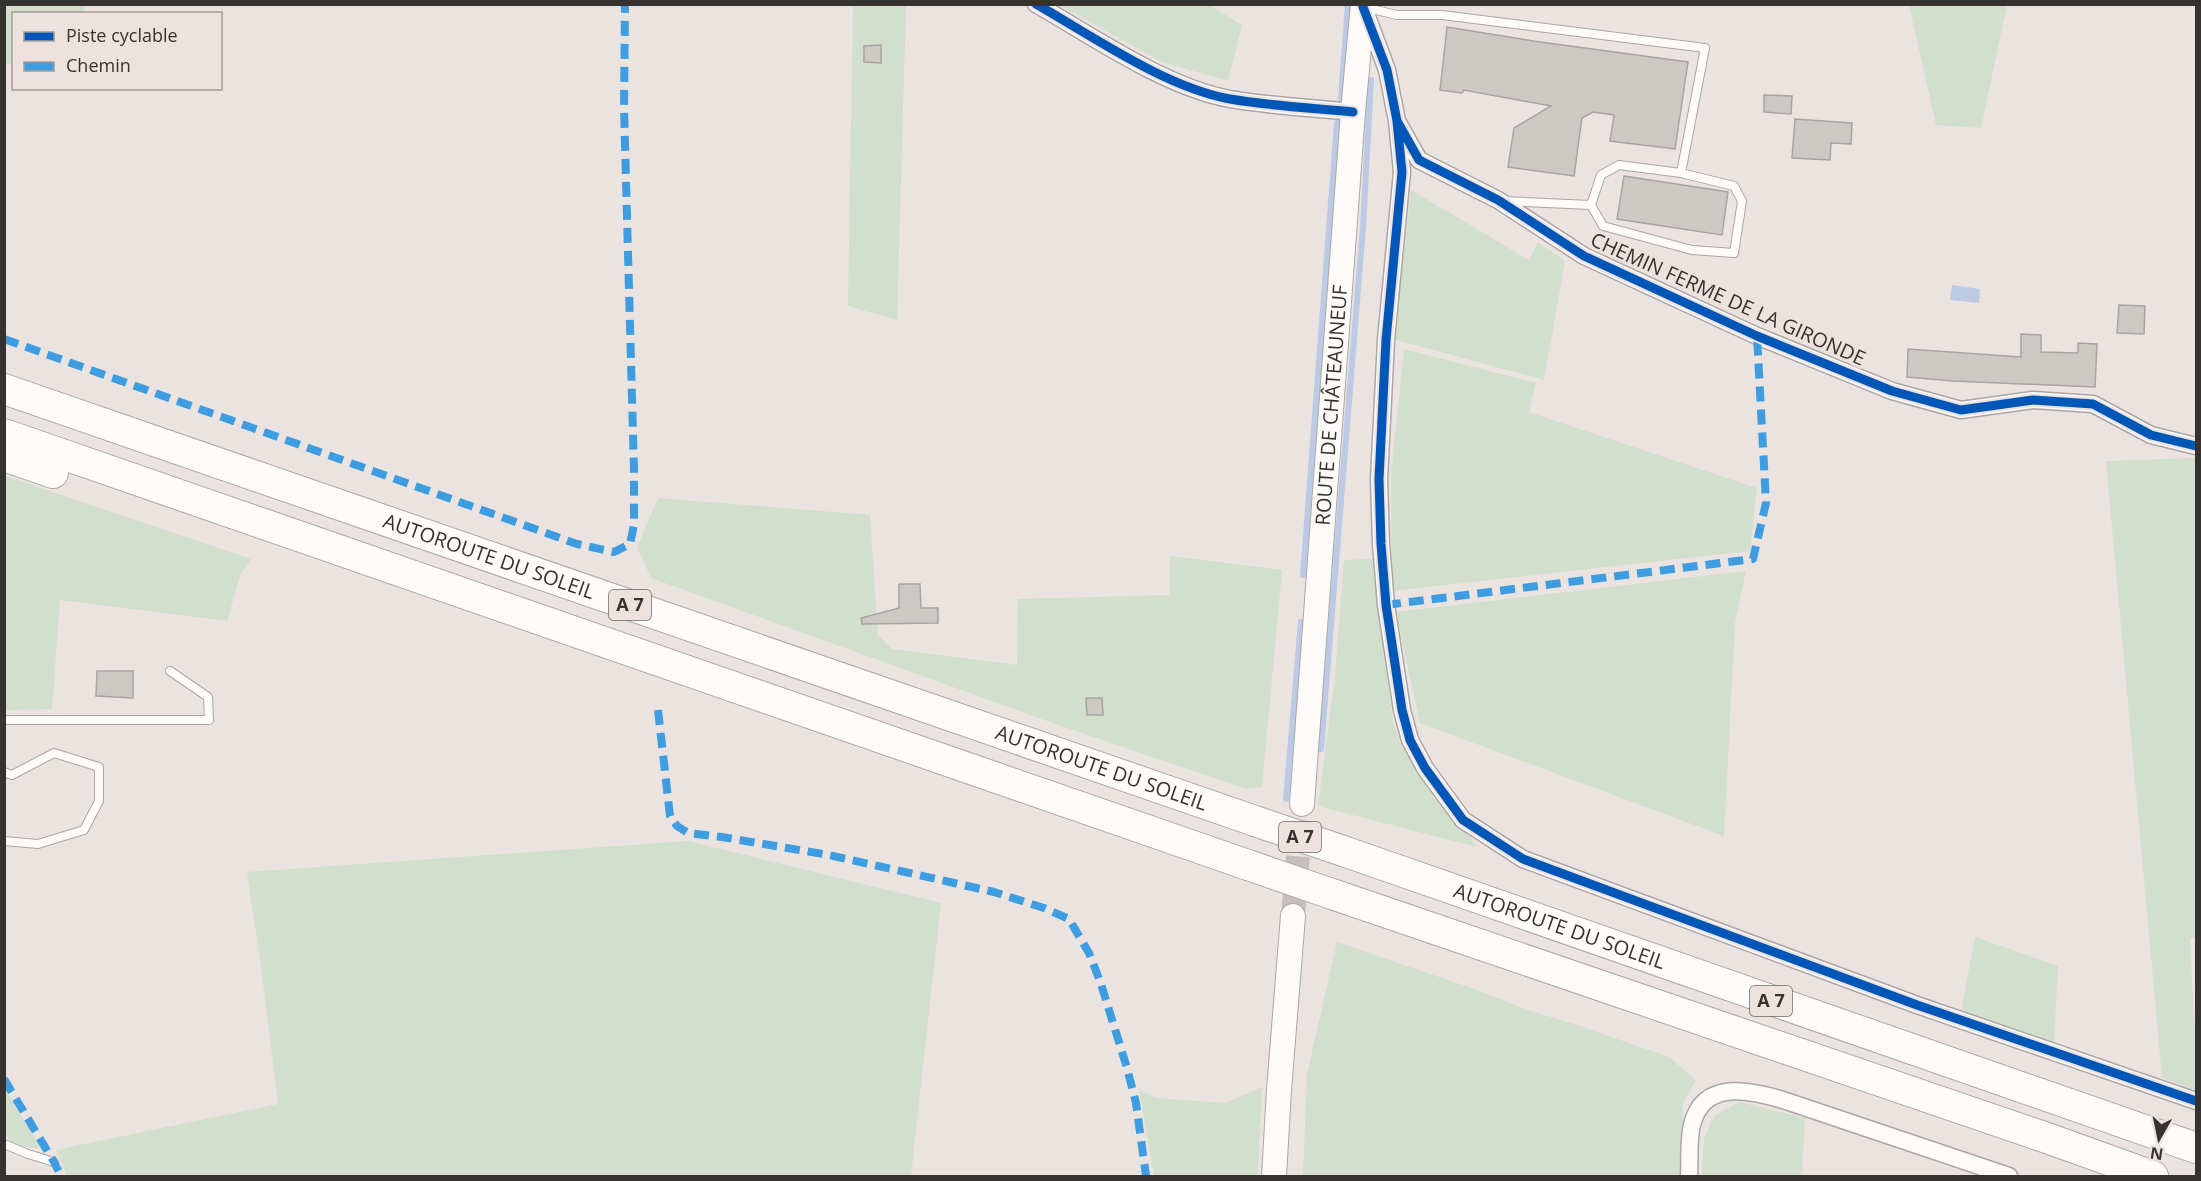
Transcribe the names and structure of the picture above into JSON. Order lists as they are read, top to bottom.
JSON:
{
  "streets": {
    "highway": ["AUTOROUTE DU SOLEIL", "A 7"],
    "main road": ["ROUTE DE CHÂTEAUNEUF"],
    "street": ["CHEMIN FERME DE LA GIRONDE"]
  },
  "crossings": [
    ["CHEMIN FERME DE LA GIRONDE", "ROUTE DE CHÂTEAUNEUF"]
  ],
  "legend": ["Piste cyclable", "Chemin"],
  "north": "bottom"
}
